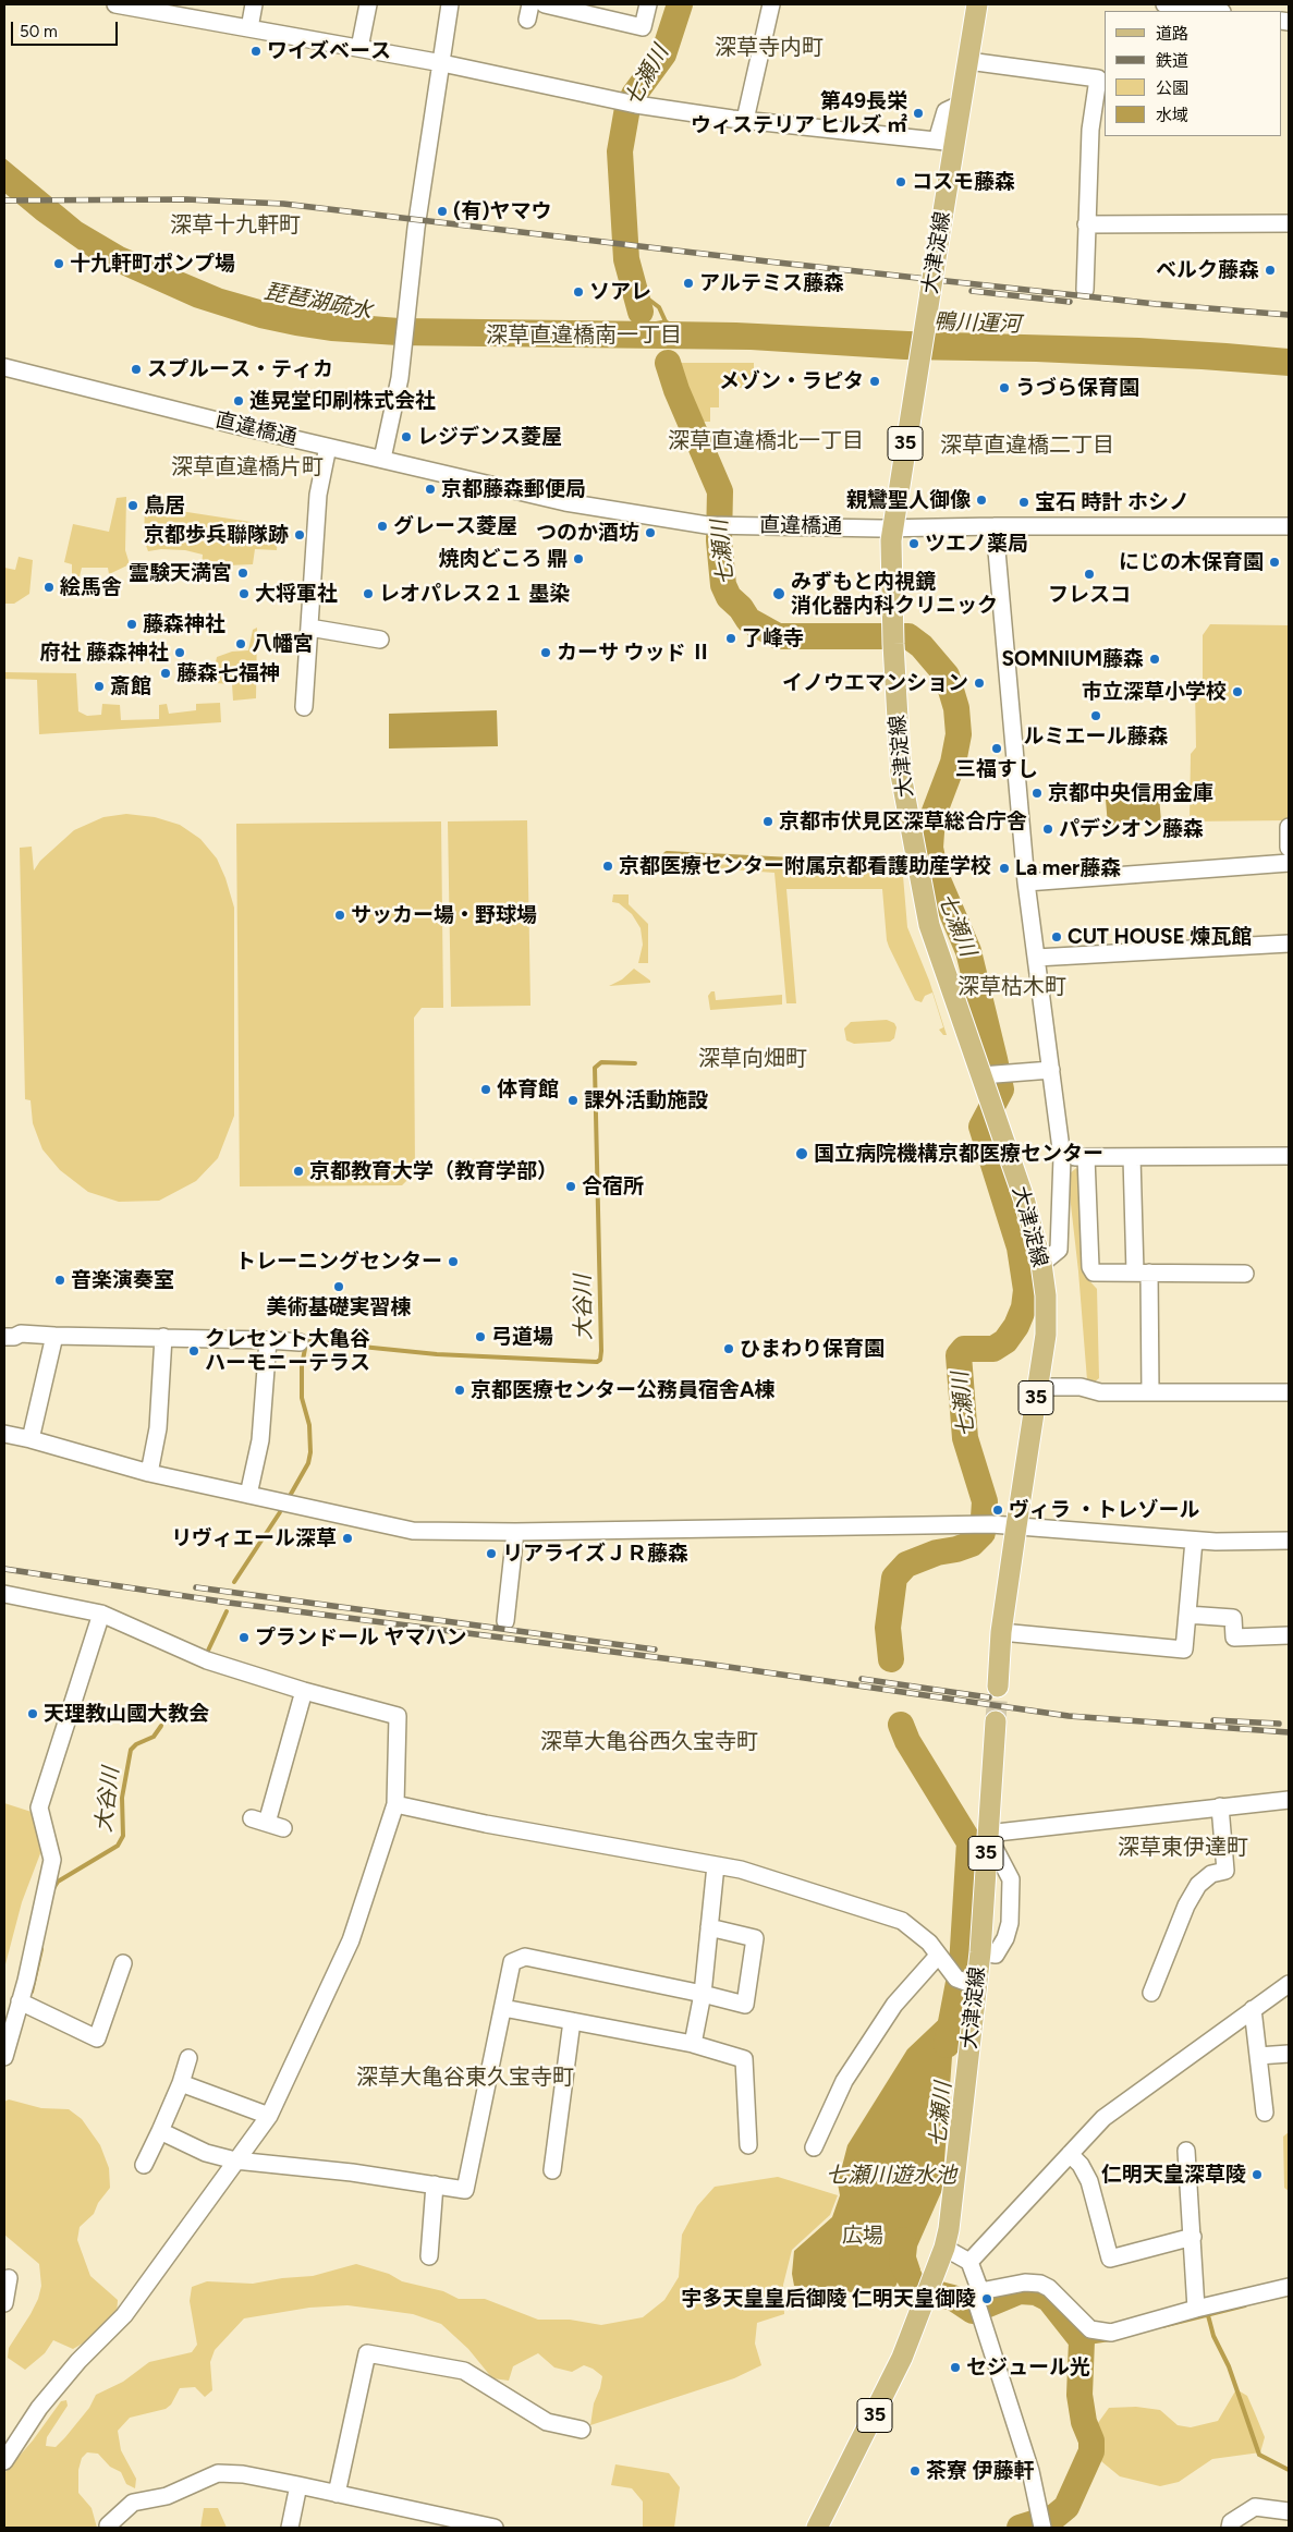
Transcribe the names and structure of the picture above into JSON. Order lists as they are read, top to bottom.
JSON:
{
  "streets": {
    "main road": ["大津淀線", "35"],
    "street": ["直違橋通"]
  },
  "crossings": [
    ["大津淀線", "直違橋通"]
  ],
  "districts": [
    "深草寺内町",
    "深草十九軒町",
    "深草直違橋南一丁目",
    "深草直違橋北一丁目",
    "深草直違橋二丁目",
    "深草直違橋片町",
    "深草枯木町",
    "深草向畑町",
    "深草大亀谷西久宝寺町",
    "深草東伊達町",
    "深草大亀谷東久宝寺町"
  ],
  "water": [
    "七瀬川",
    "琵琶湖疏水",
    "鴨川運河",
    "大谷川",
    "七瀬川遊水池"
  ],
  "parks": ["広場"],
  "places": [
    "ワイズベース",
    "第49長栄 ウィステリア ヒルズ ㎡",
    "コスモ藤森",
    "(有)ヤマウ",
    "十九軒町ポンプ場",
    "ベルク藤森",
    "アルテミス藤森",
    "ソアレ",
    "スプルース・ティカ",
    "メゾン・ラピタ",
    "うづら保育園",
    "進晃堂印刷株式会社",
    "レジデンス菱屋",
    "京都藤森郵便局",
    "親鸞聖人御像",
    "宝石 時計 ホシノ",
    "鳥居",
    "グレース菱屋",
    "つのか酒坊",
    "京都歩兵聯隊跡",
    "ツエノ薬局",
    "焼肉どころ 鼎",
    "にじの木保育園",
    "霊験天満宮",
    "フレスコ",
    "絵馬舎",
    "大将軍社",
    "レオパレス２１ 墨染",
    "みずもと内視鏡 消化器内科クリニック",
    "藤森神社",
    "了峰寺",
    "八幡宮",
    "府社 藤森神社",
    "カーサ ウッド Ⅱ",
    "SOMNIUM藤森",
    "藤森七福神",
    "イノウエマンション",
    "斎館",
    "市立深草小学校",
    "ルミエール藤森",
    "三福すし",
    "京都中央信用金庫",
    "京都市伏見区深草総合庁舎",
    "パデシオン藤森",
    "京都医療センター附属京都看護助産学校",
    "La mer藤森",
    "サッカー場・野球場",
    "CUT HOUSE 煉瓦館",
    "体育館",
    "課外活動施設",
    "国立病院機構京都医療センター",
    "京都教育大学（教育学部）",
    "合宿所",
    "トレーニングセンター",
    "音楽演奏室",
    "美術基礎実習棟",
    "弓道場",
    "ひまわり保育園",
    "クレセント大亀谷 ハーモニーテラス",
    "京都医療センター公務員宿舎A棟",
    "ヴィラ ・トレゾール",
    "リヴィエール深草",
    "リアライズＪＲ藤森",
    "プランドール ヤマハン",
    "天理教山國大教会",
    "仁明天皇深草陵",
    "宇多天皇皇后御陵 仁明天皇御陵",
    "セジュール光",
    "茶寮 伊藤軒"
  ],
  "legend": [
    "道路",
    "鉄道",
    "公園",
    "水域"
  ],
  "scale_bar": "50 m"
}
